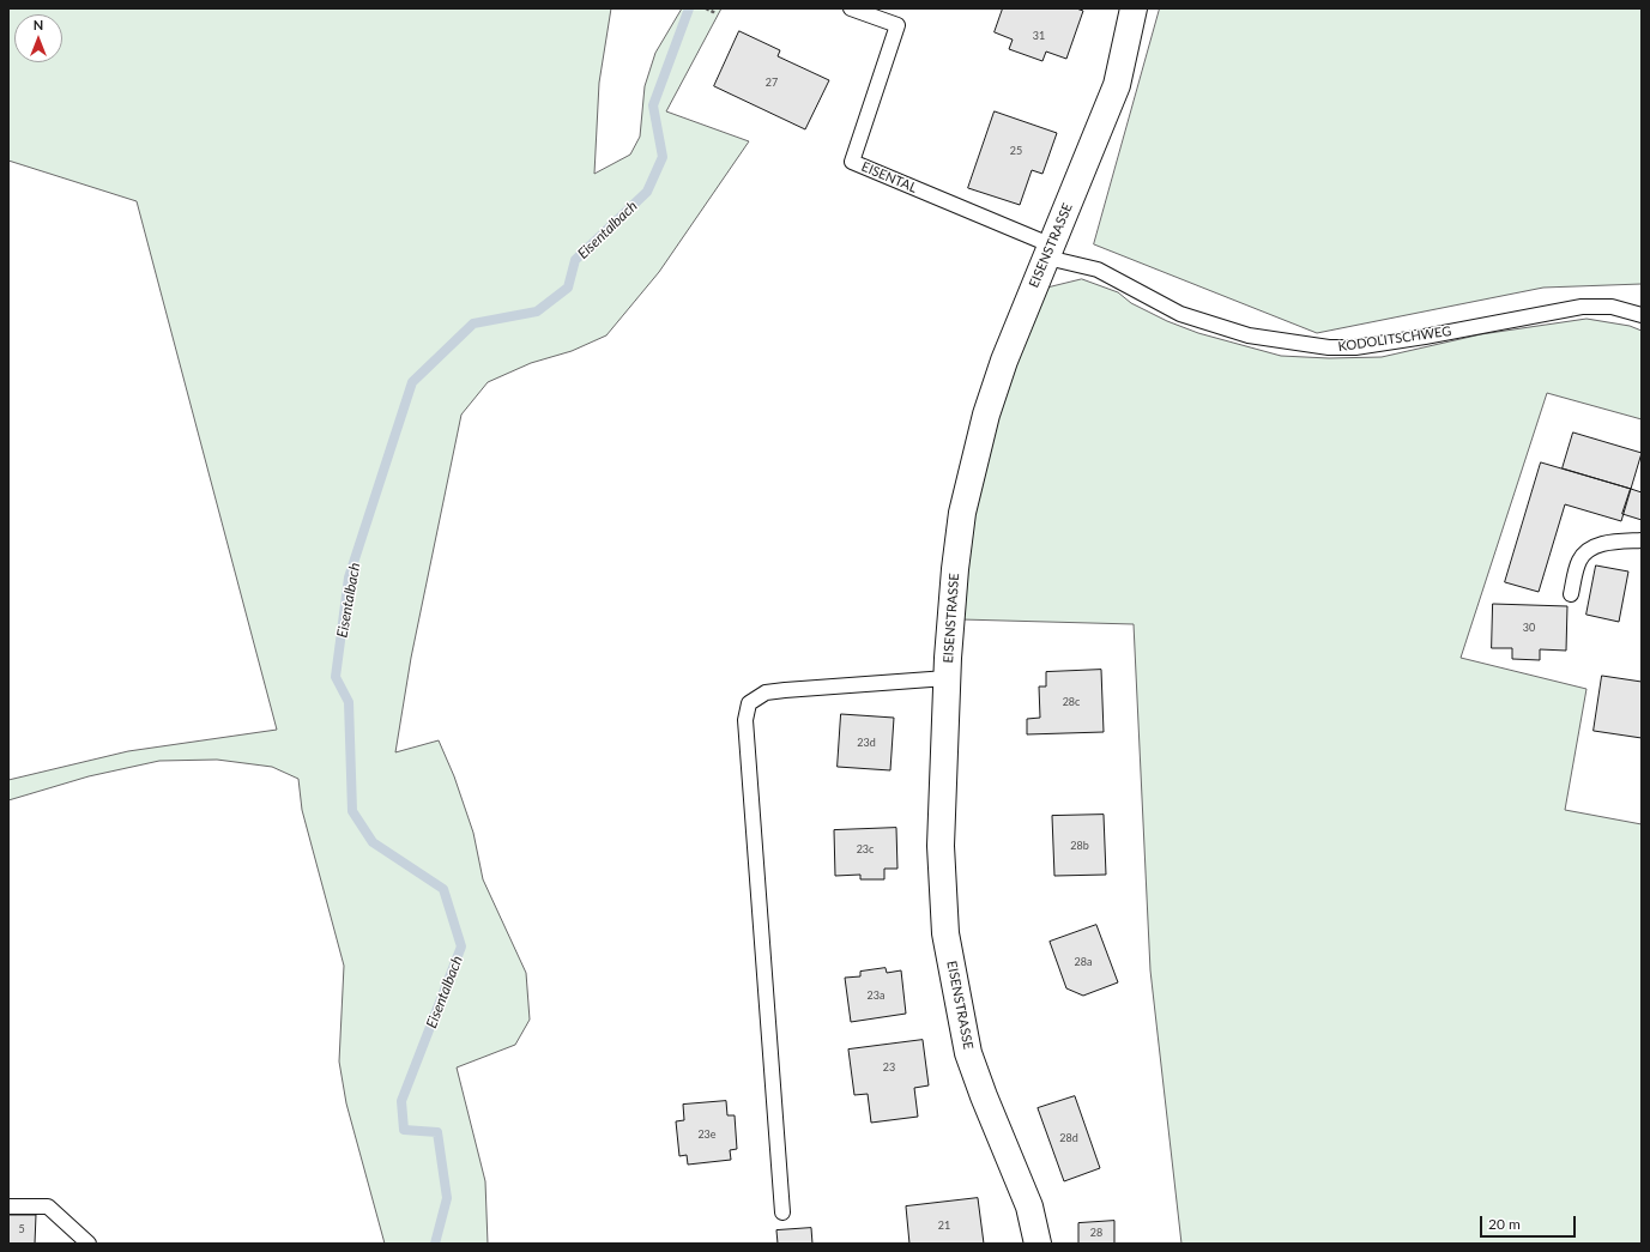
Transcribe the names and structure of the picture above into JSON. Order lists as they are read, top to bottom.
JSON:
{
  "streets": {
    "street": ["EISENSTRASSE"],
    "lane": ["EISENTAL", "KODOLITSCHWEG"]
  },
  "crossings": [
    ["EISENTAL", "EISENSTRASSE"],
    ["EISENTAL", "KODOLITSCHWEG"],
    ["EISENSTRASSE", "KODOLITSCHWEG"]
  ],
  "water": ["Eisentalbach"],
  "house_numbers": [
    "31",
    "27",
    "25",
    "30",
    "28c",
    "23d",
    "28b",
    "23c",
    "28a",
    "23a",
    "23",
    "23e",
    "28d",
    "21",
    "5",
    "28"
  ],
  "scale_bar": "20 m",
  "north": "top"
}
